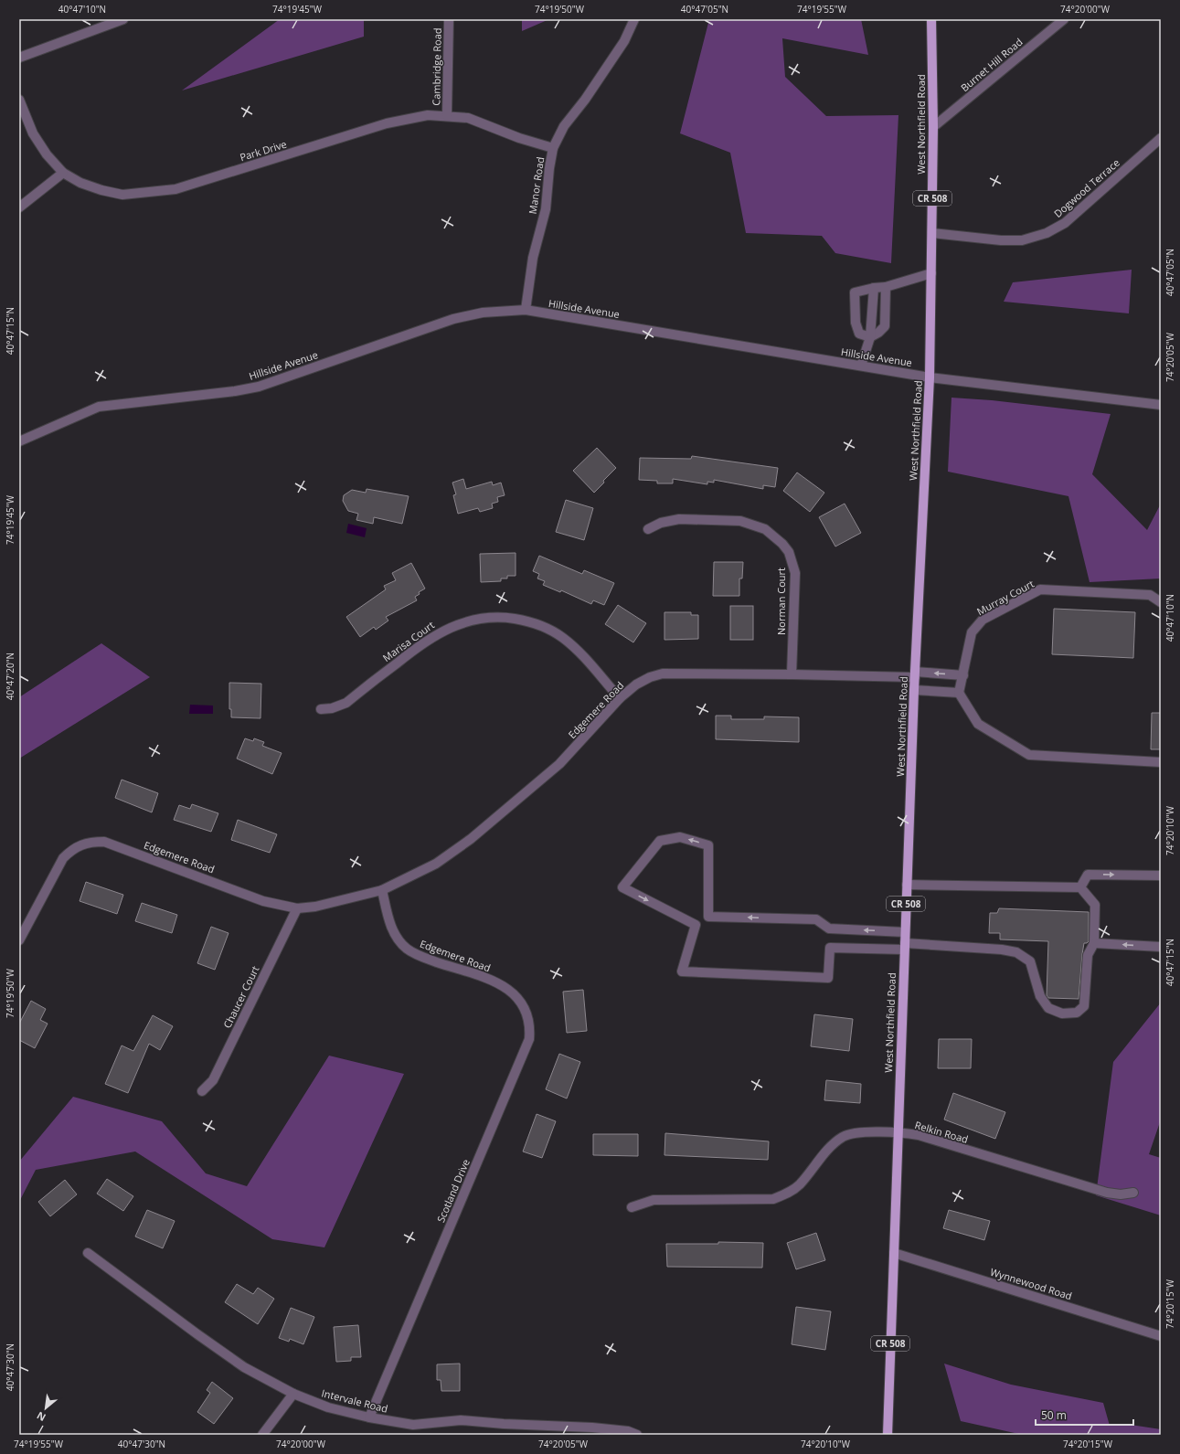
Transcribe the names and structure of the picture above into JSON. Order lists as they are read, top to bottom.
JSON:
{
  "streets": {
    "main road": ["West Northfield Road", "CR 508"],
    "street": [
      "Burnet Hill Road",
      "Cambridge Road",
      "Park Drive",
      "Manor Road",
      "Dogwood Terrace",
      "Hillside Avenue",
      "Murray Court",
      "Norman Court",
      "Marisa Court",
      "Edgemere Road",
      "Chaucer Court",
      "Relkin Road",
      "Scotland Drive",
      "Wynnewood Road",
      "Intervale Road"
    ]
  },
  "crossings": [
    ["Burnet Hill Road", "West Northfield Road"],
    ["Cambridge Road", "Park Drive"],
    ["West Northfield Road", "Dogwood Terrace"],
    ["West Northfield Road", "Hillside Avenue"],
    ["West Northfield Road", "Edgemere Road"],
    ["West Northfield Road", "Relkin Road"],
    ["West Northfield Road", "Wynnewood Road"],
    ["Park Drive", "Manor Road"],
    ["Manor Road", "Hillside Avenue"],
    ["Murray Court", "Edgemere Road"],
    ["Norman Court", "Edgemere Road"],
    ["Marisa Court", "Edgemere Road"],
    ["Edgemere Road", "Chaucer Court"],
    ["Edgemere Road", "Scotland Drive"],
    ["Scotland Drive", "Intervale Road"]
  ],
  "scale_bar": "50 m",
  "north": "bottom left",
  "coordinates": [
    "40°47'10\"N",
    "74°19'45\"W",
    "74°19'50\"W",
    "40°47'05\"N",
    "74°19'55\"W",
    "74°20'00\"W",
    "40°47'15\"N",
    "74°20'05\"W",
    "40°47'20\"N",
    "74°20'10\"W",
    "74°20'15\"W",
    "40°47'30\"N"
  ]
}
